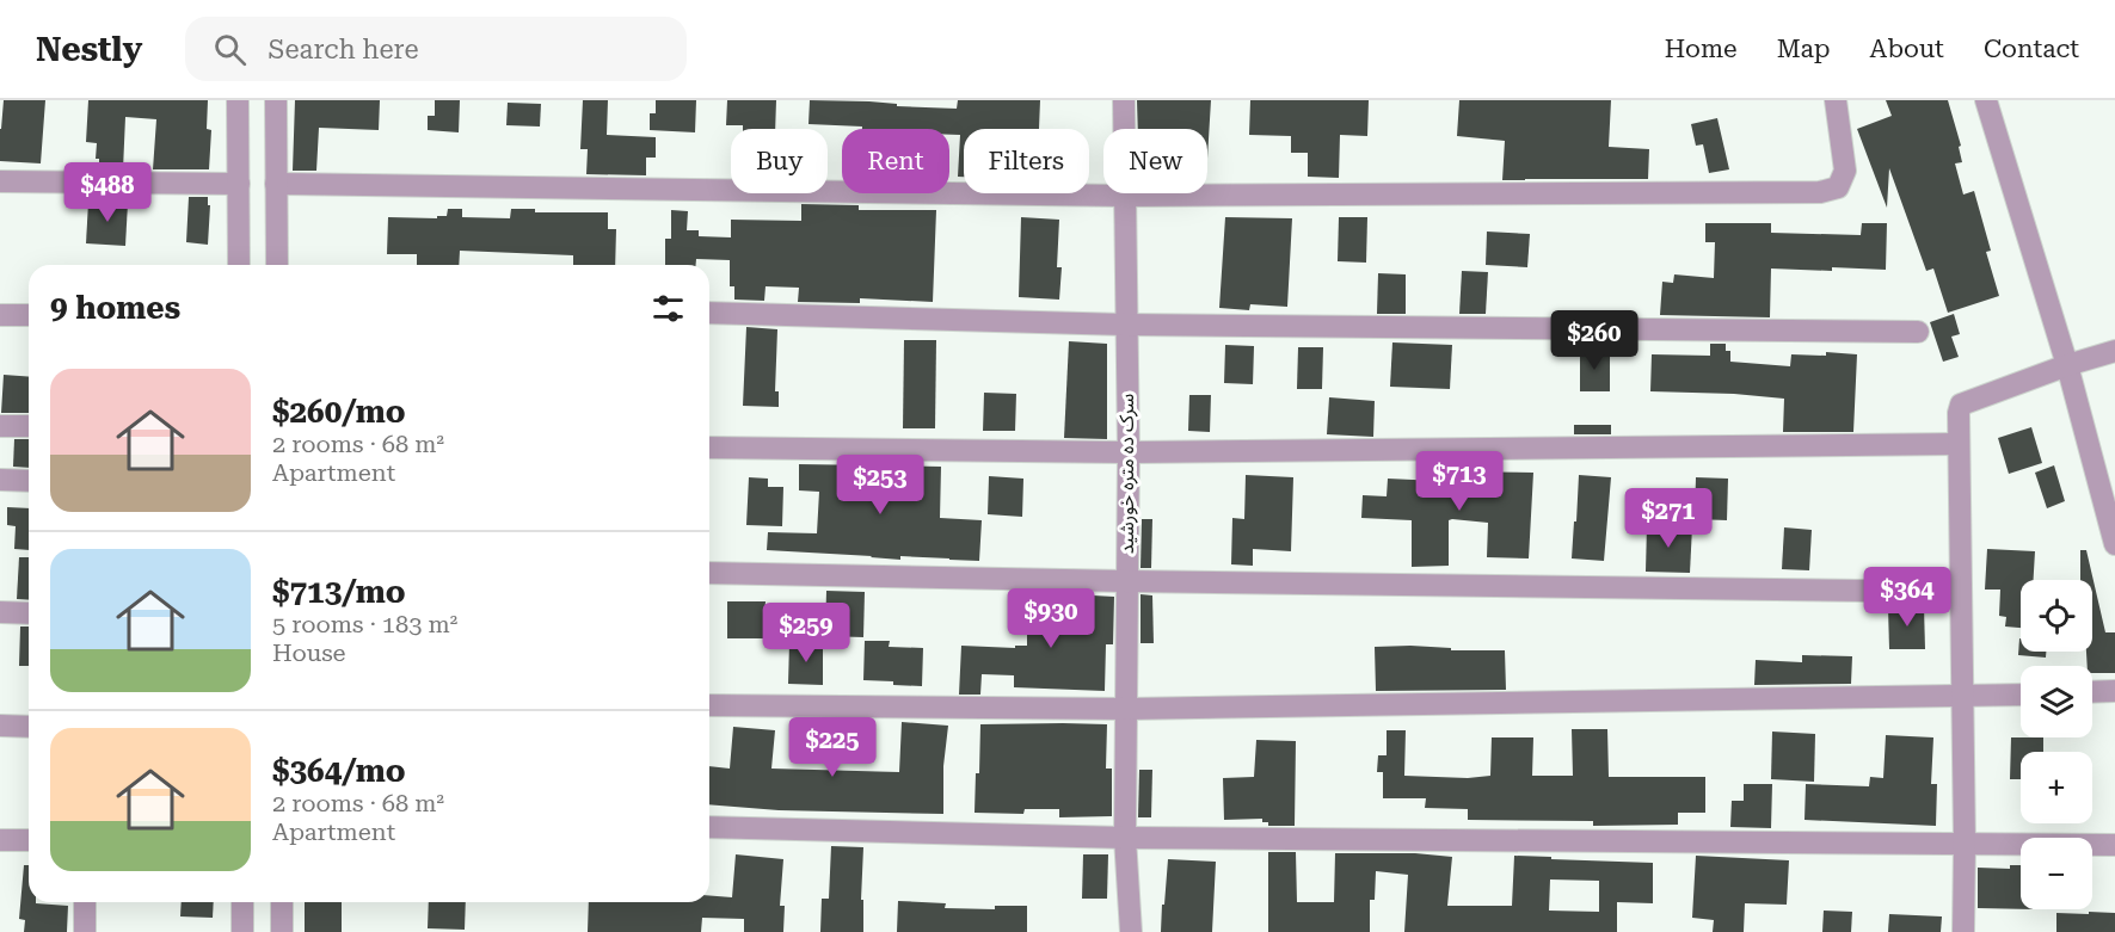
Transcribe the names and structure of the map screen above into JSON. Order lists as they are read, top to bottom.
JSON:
{
  "streets": {
    "street": ["سرک ده متره خورشید"]
  },
  "page": {
    "header": "Nestly",
    "search": "Search here",
    "nav": [
      "Home",
      "Map",
      "About",
      "Contact"
    ],
    "chip": [
      "Buy",
      "Rent",
      "Filters",
      "New"
    ],
    "price": [
      "$488",
      "$260",
      "$713",
      "$253",
      "$271",
      "$364",
      "$930",
      "$259",
      "$225"
    ],
    "heading": "9 homes",
    "list": [
      {
        "name": "$260/mo",
        "note": "2 rooms · 68 m² · Apartment"
      },
      {
        "name": "$713/mo",
        "note": "5 rooms · 183 m² · House"
      },
      {
        "name": "$364/mo",
        "note": "2 rooms · 68 m² · Apartment"
      }
    ],
    "map_buttons": ["+", "−"]
  }
}
